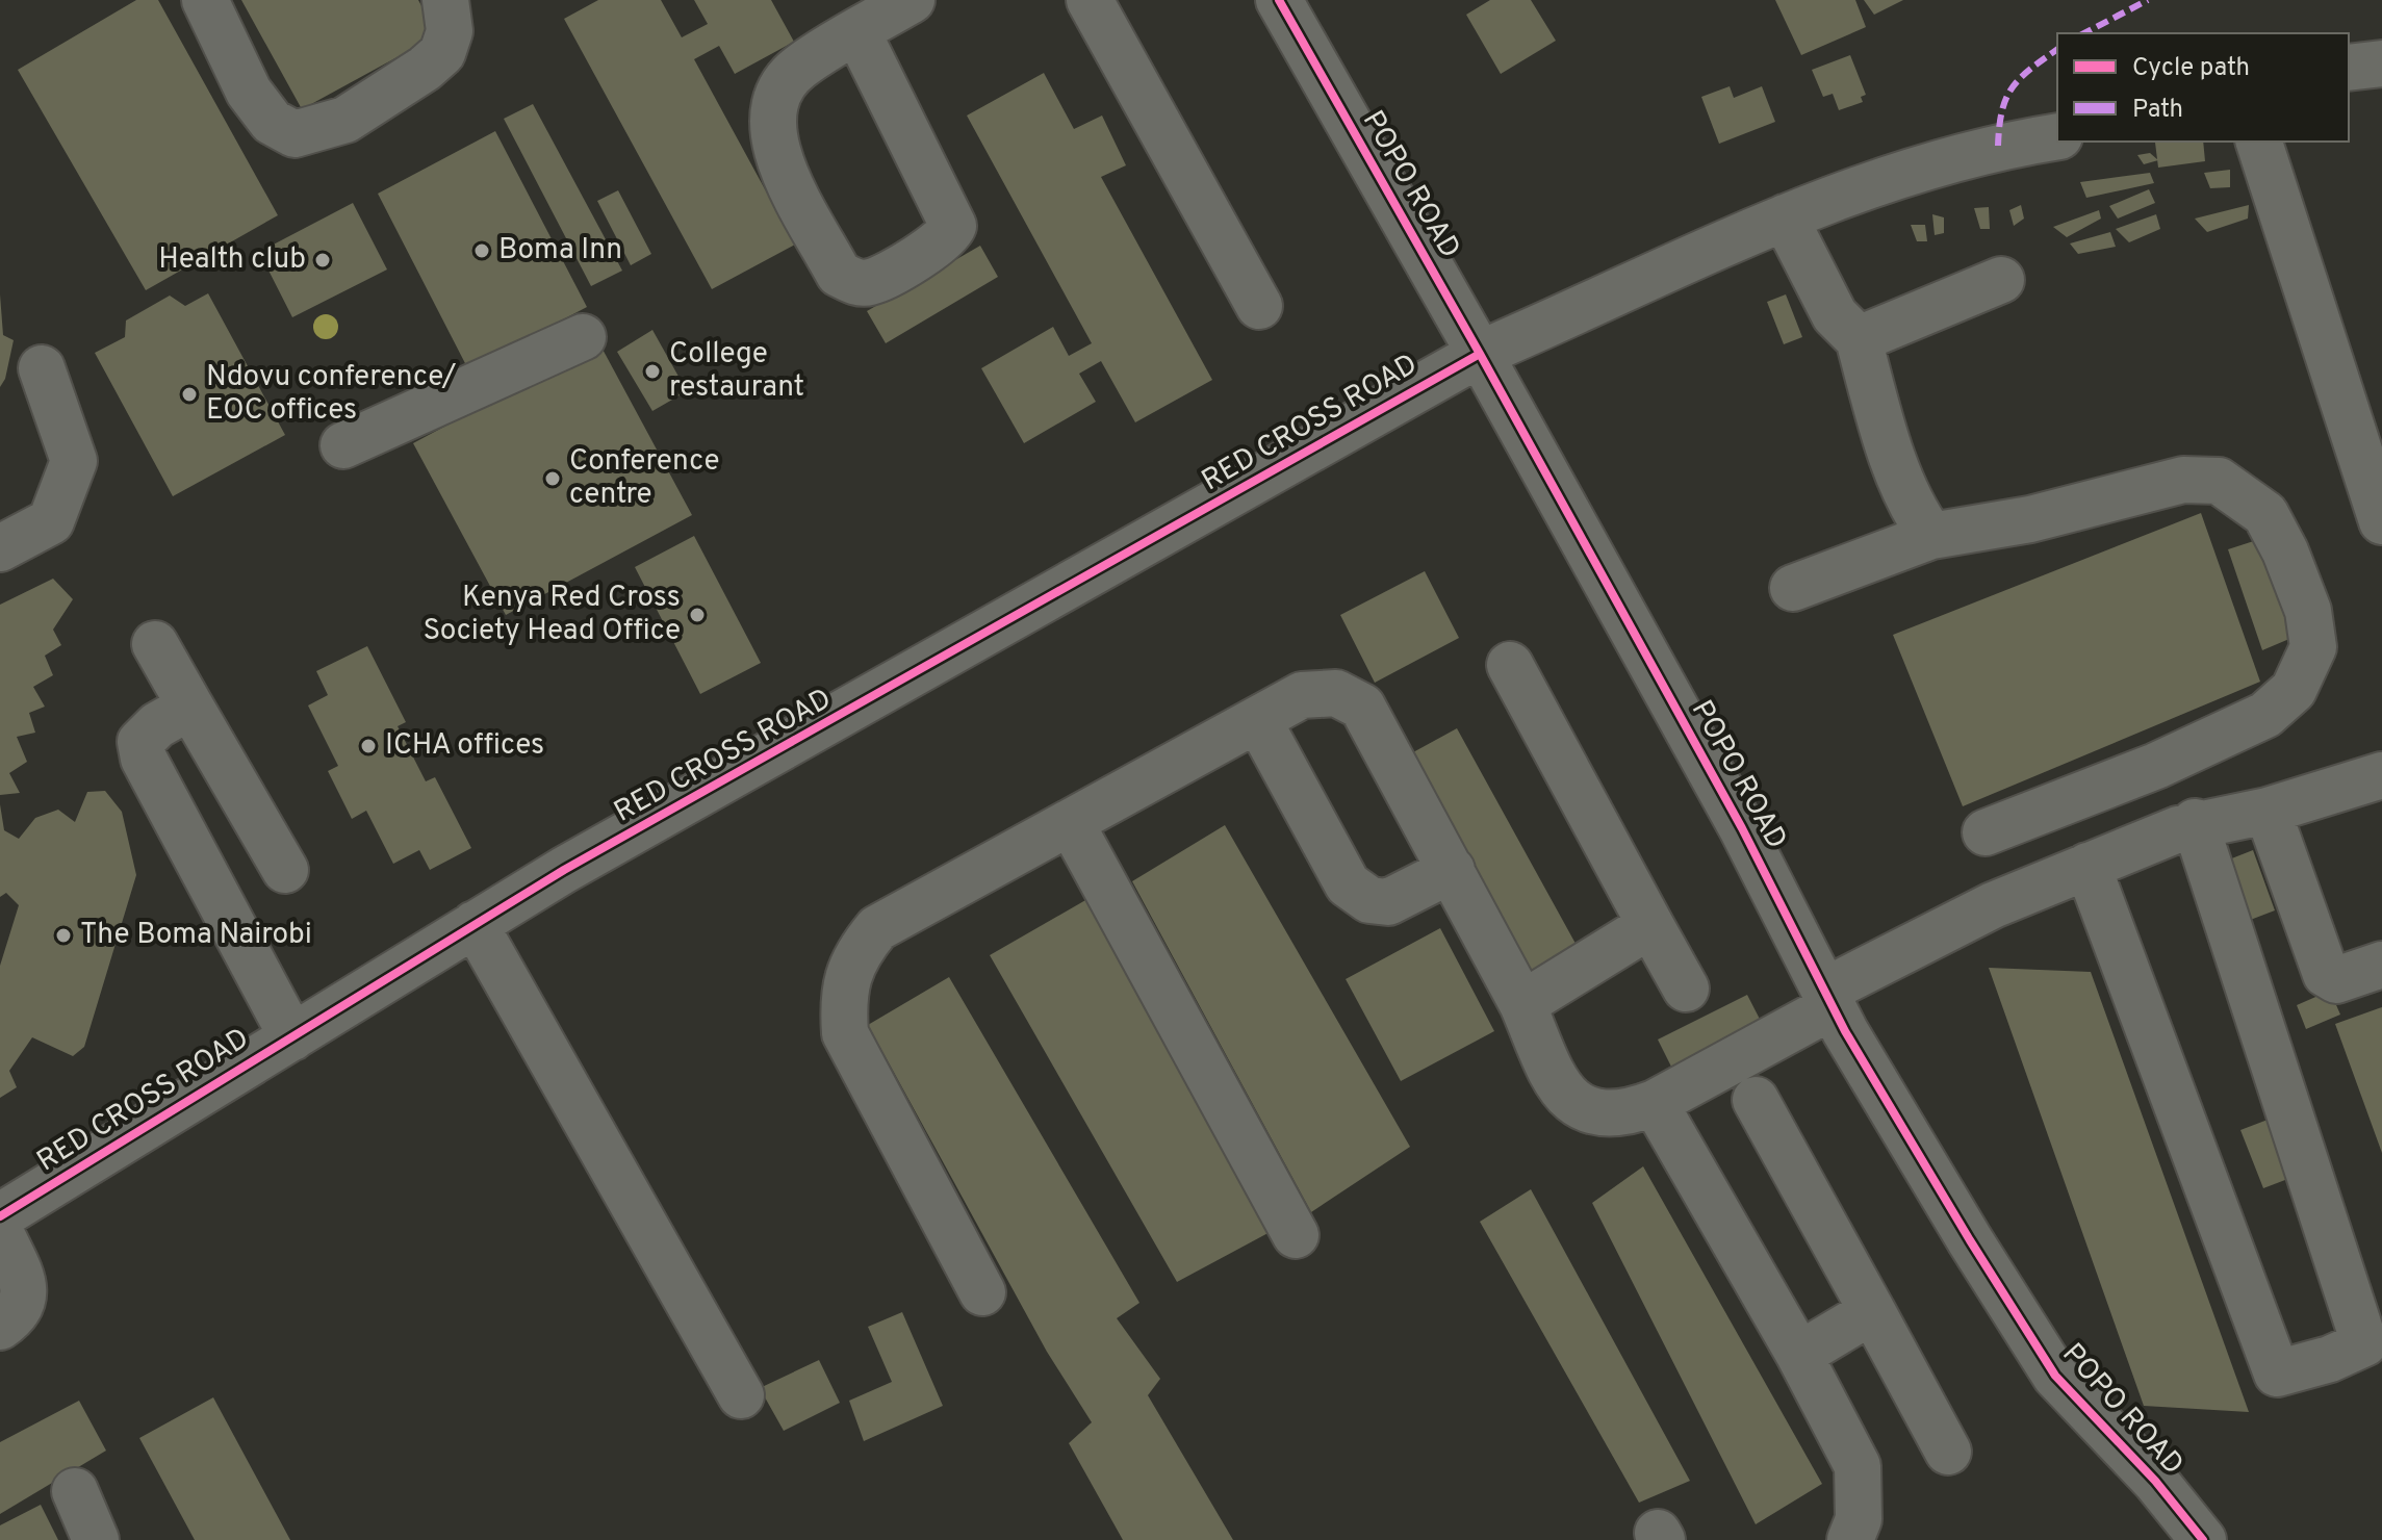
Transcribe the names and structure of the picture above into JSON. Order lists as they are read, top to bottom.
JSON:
{
  "streets": {
    "street": ["POPO ROAD", "RED CROSS ROAD"]
  },
  "crossings": [
    ["POPO ROAD", "RED CROSS ROAD"]
  ],
  "places": [
    "Boma Inn",
    "Health club",
    "College restaurant",
    "Ndovu conference/ EOC offices",
    "Conference centre",
    "Kenya Red Cross Society Head Office",
    "ICHA offices",
    "The Boma Nairobi"
  ],
  "legend": ["Cycle path", "Path"]
}
